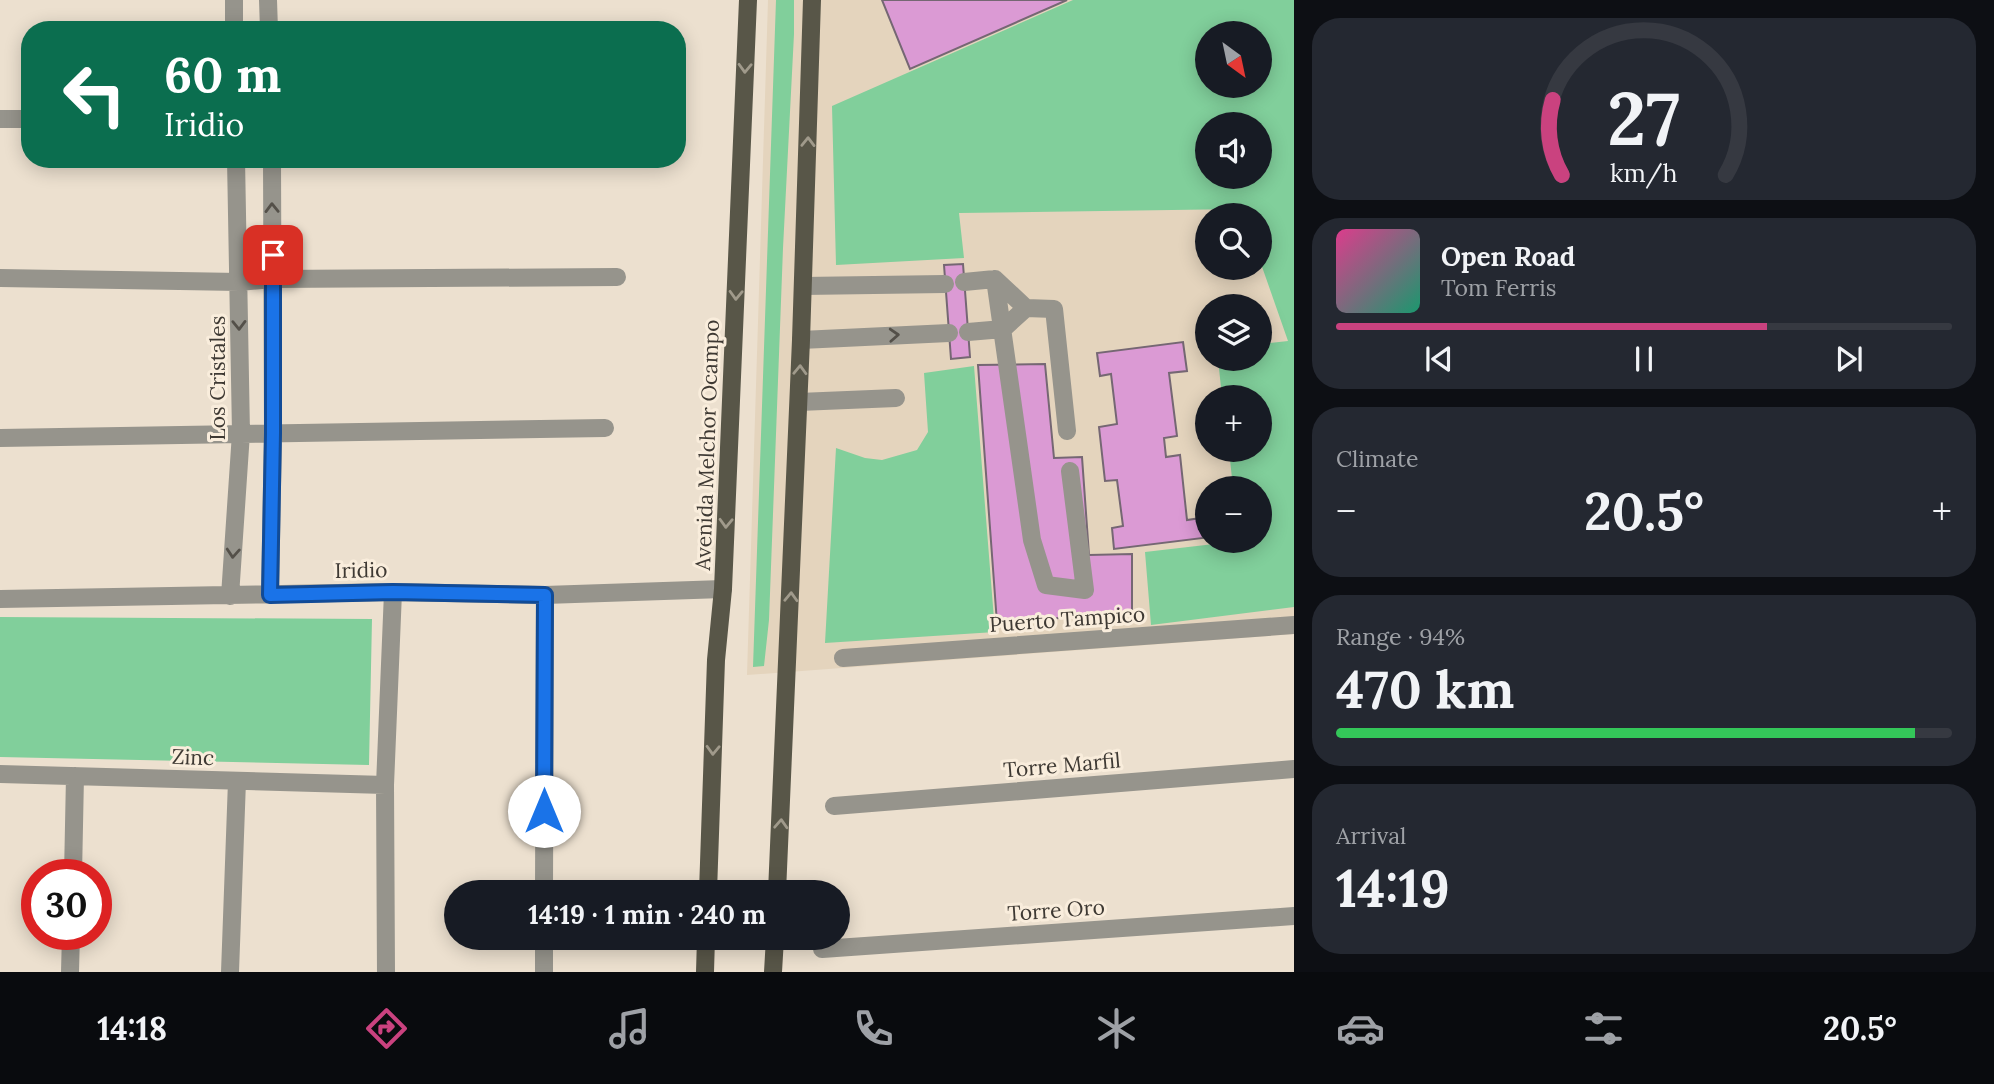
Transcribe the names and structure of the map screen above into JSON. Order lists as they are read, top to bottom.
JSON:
{
  "streets": {
    "main road": ["Avenida Melchor Ocampo"],
    "street": [
      "Los Cristales",
      "Iridio",
      "Puerto Tampico",
      "Zinc",
      "Torre Marfil",
      "Torre Oro"
    ]
  },
  "crossings": [
    ["Los Cristales", "Iridio"],
    ["Avenida Melchor Ocampo", "Iridio"]
  ],
  "north": "bottom right",
  "page": {
    "map_buttons": ["+", "−"],
    "turn": ["60 m", "Iridio"],
    "song": ["Open Road", "Tom Ferris"],
    "tile": [
      "Climate",
      ["Range · 94%", "470 km"],
      ["Arrival", "14:19"]
    ],
    "heat": ["−", "20.5°", "+"],
    "limit": "30",
    "trip": "14:19 · 1 min · 240 m",
    "tabs": ["14:18", "20.5°"],
    "gauge": ["27", "km/h"]
  }
}
